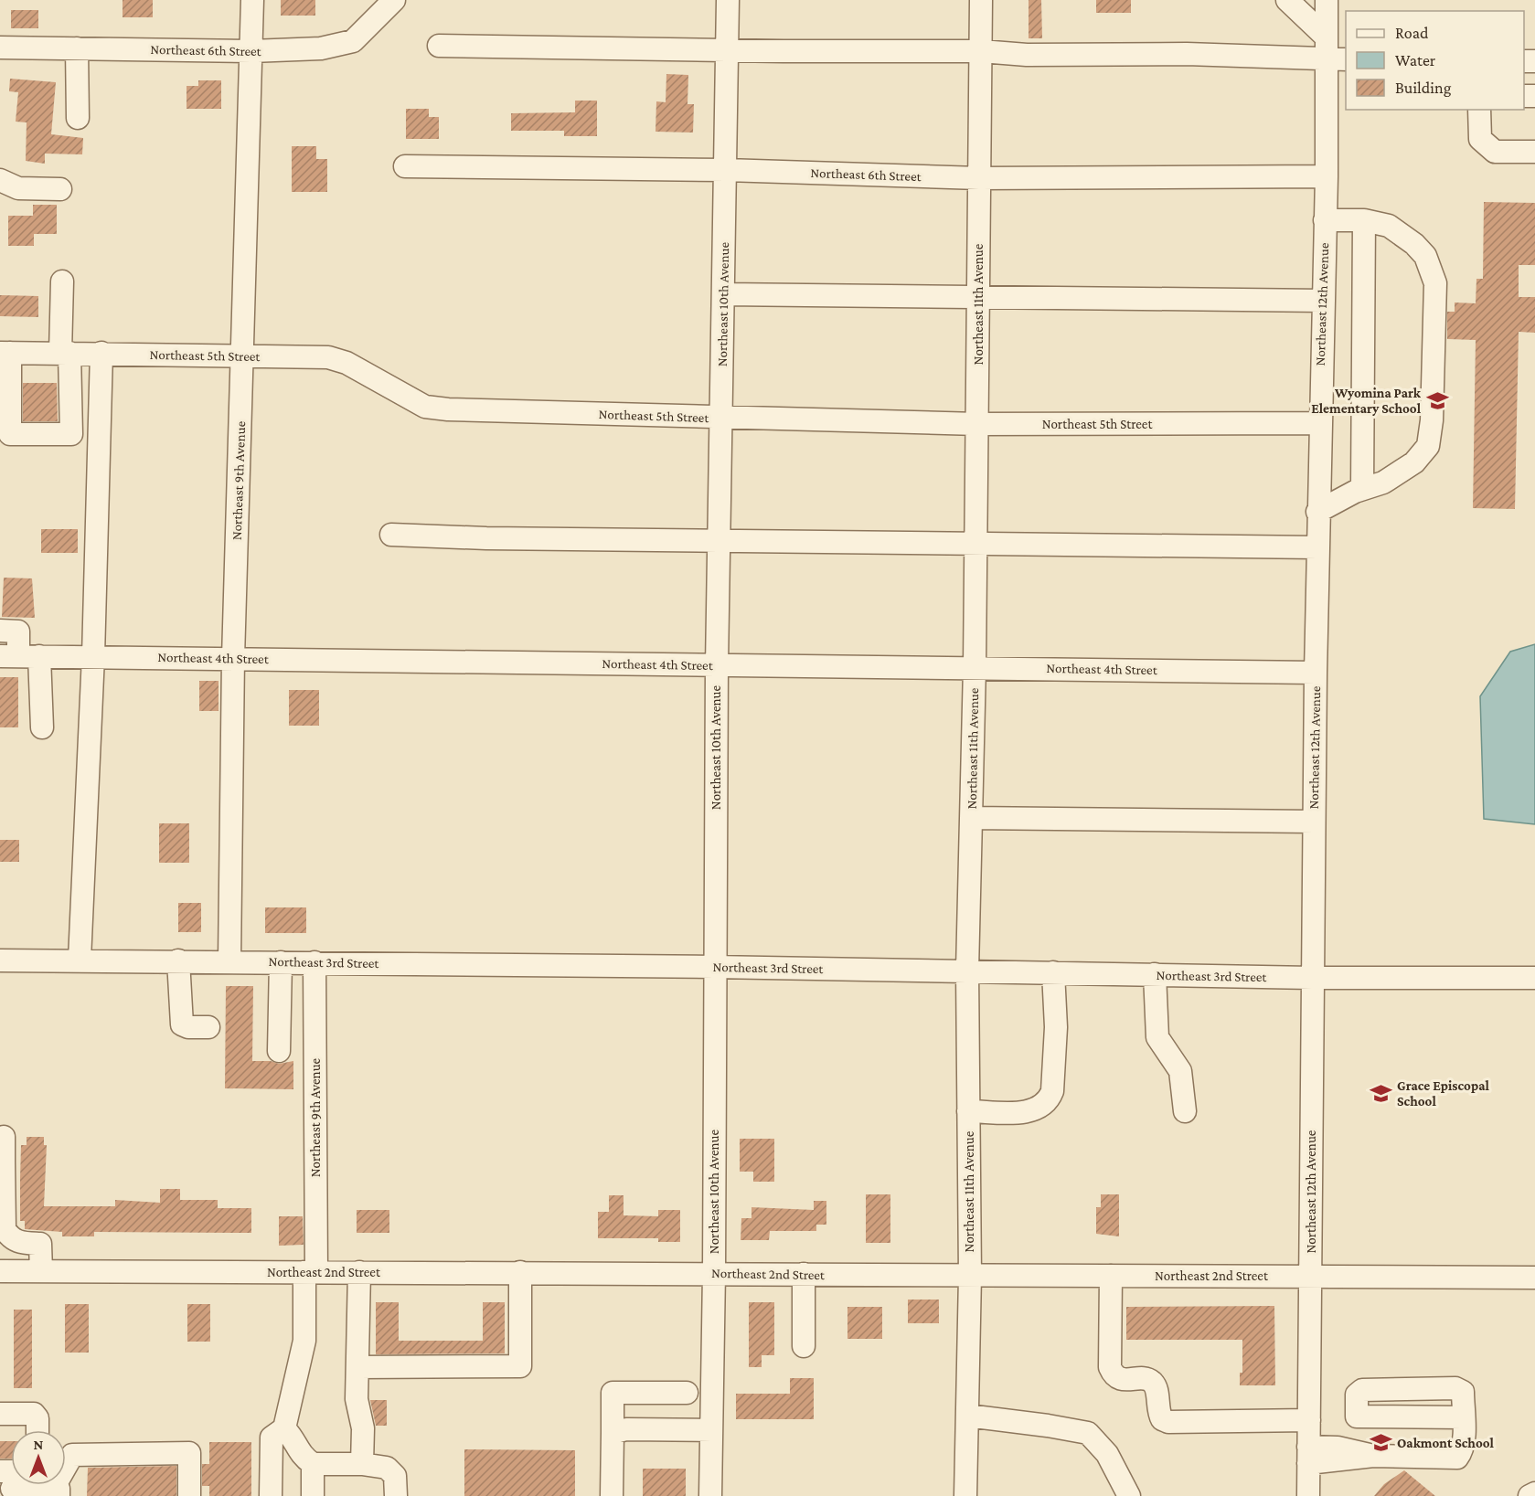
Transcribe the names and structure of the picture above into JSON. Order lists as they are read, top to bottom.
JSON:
{
  "streets": {
    "street": [
      "Northeast 6th Street",
      "Northeast 10th Avenue",
      "Northeast 11th Avenue",
      "Northeast 12th Avenue",
      "Northeast 5th Street",
      "Northeast 9th Avenue",
      "Northeast 4th Street",
      "Northeast 3rd Street",
      "Northeast 2nd Street"
    ]
  },
  "crossings": [
    ["Northeast 6th Street", "Northeast 10th Avenue"],
    ["Northeast 6th Street", "Northeast 11th Avenue"],
    ["Northeast 6th Street", "Northeast 12th Avenue"],
    ["Northeast 6th Street", "Northeast 9th Avenue"],
    ["Northeast 10th Avenue", "Northeast 5th Street"],
    ["Northeast 10th Avenue", "Northeast 4th Street"],
    ["Northeast 10th Avenue", "Northeast 3rd Street"],
    ["Northeast 10th Avenue", "Northeast 2nd Street"],
    ["Northeast 11th Avenue", "Northeast 5th Street"],
    ["Northeast 11th Avenue", "Northeast 4th Street"],
    ["Northeast 11th Avenue", "Northeast 3rd Street"],
    ["Northeast 11th Avenue", "Northeast 2nd Street"],
    ["Northeast 12th Avenue", "Northeast 5th Street"],
    ["Northeast 12th Avenue", "Northeast 4th Street"],
    ["Northeast 12th Avenue", "Northeast 3rd Street"],
    ["Northeast 12th Avenue", "Northeast 2nd Street"],
    ["Northeast 5th Street", "Northeast 9th Avenue"],
    ["Northeast 9th Avenue", "Northeast 4th Street"],
    ["Northeast 9th Avenue", "Northeast 3rd Street"],
    ["Northeast 9th Avenue", "Northeast 2nd Street"]
  ],
  "places": {
    "school or university": ["Wyomina Park Elementary School", "Grace Episcopal School", "Oakmont School"]
  },
  "legend": ["Road", "Water", "Building"],
  "north": "top"
}
